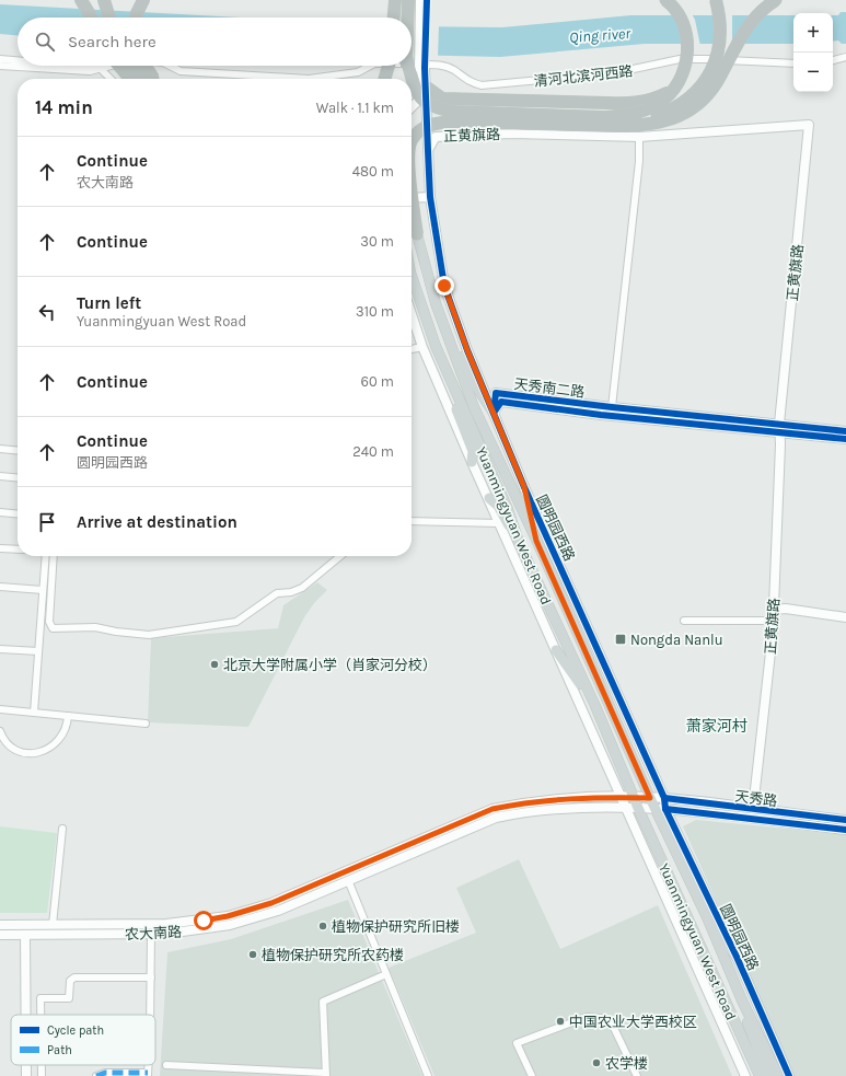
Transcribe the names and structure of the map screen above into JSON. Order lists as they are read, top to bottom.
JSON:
{
  "streets": {
    "main road": ["Yuanmingyuan West Road"],
    "street": [
      "清河北滨河西路",
      "正黄旗路",
      "天秀南二路",
      "圆明园西路",
      "天秀路",
      "农大南路"
    ]
  },
  "crossings": [
    ["正黄旗路", "天秀南二路"],
    ["正黄旗路", "圆明园西路"],
    ["正黄旗路", "天秀路"],
    ["天秀南二路", "圆明园西路"],
    ["Yuanmingyuan West Road", "天秀路"],
    ["Yuanmingyuan West Road", "农大南路"],
    ["圆明园西路", "天秀路"],
    ["天秀路", "农大南路"]
  ],
  "districts": ["萧家河村"],
  "water": ["Qing river"],
  "places": {
    "transit": ["Nongda Nanlu"],
    "other": [
      "北京大学附属小学（肖家河分校）",
      "植物保护研究所旧楼",
      "植物保护研究所农药楼",
      "中国农业大学西校区",
      "农学楼"
    ]
  },
  "legend": ["Cycle path", "Path"],
  "page": {
    "map_buttons": ["+", "−"],
    "search": "Search here",
    "heading": ["14 min", "Walk · 1.1 km"],
    "list": [
      ["Continue", "农大南路", "480 m"],
      ["Continue", "30 m"],
      ["Turn left", "Yuanmingyuan West Road", "310 m"],
      ["Continue", "60 m"],
      ["Continue", "圆明园西路", "240 m"],
      "Arrive at destination"
    ]
  }
}
